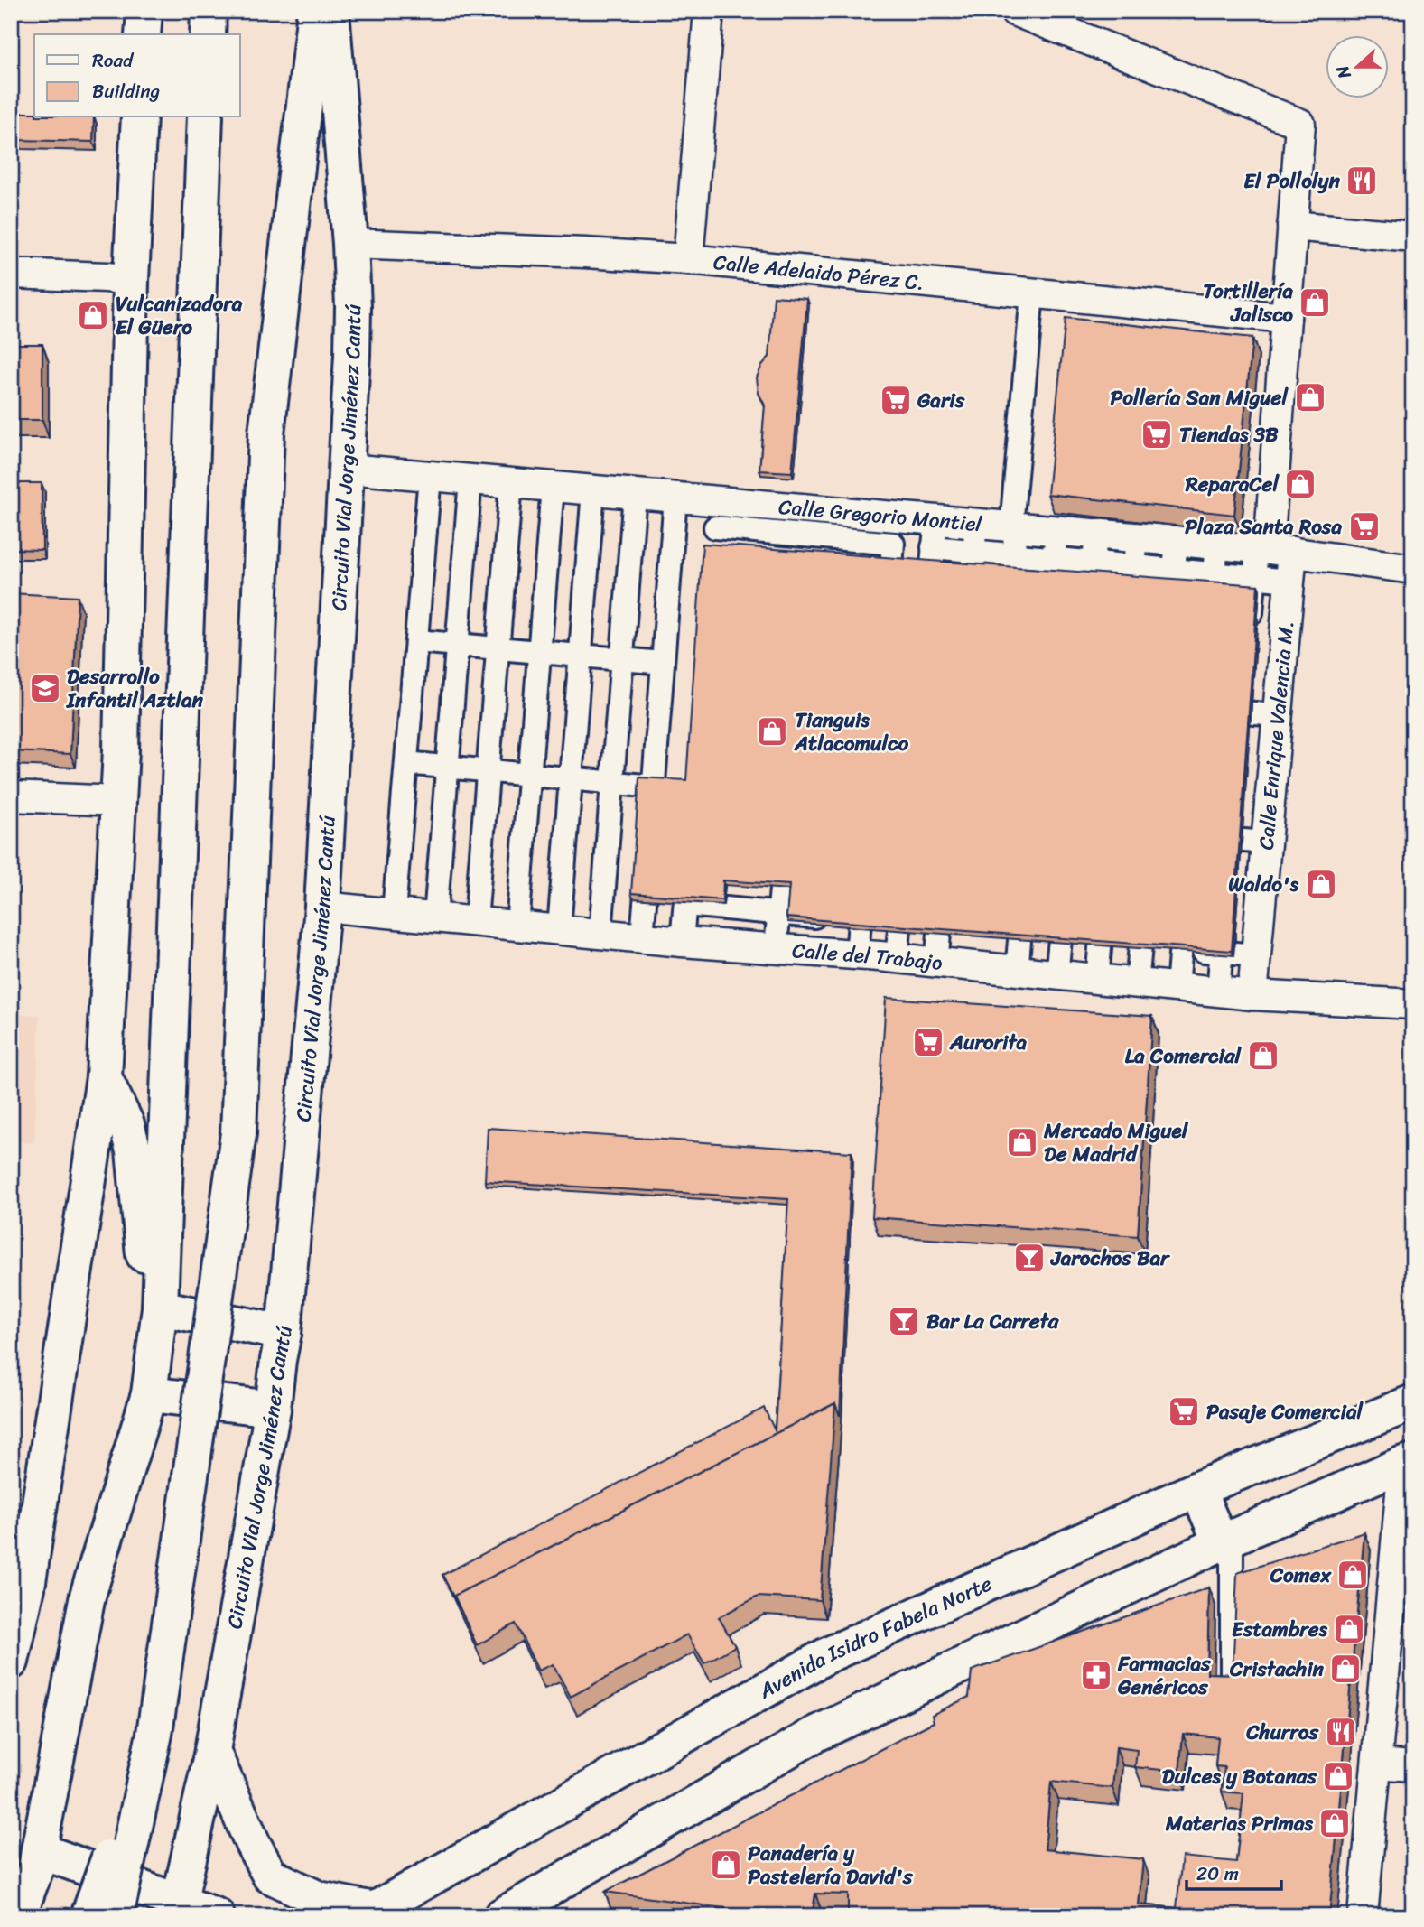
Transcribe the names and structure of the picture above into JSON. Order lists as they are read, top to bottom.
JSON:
{
  "streets": {
    "main road": ["Circuito Vial Jorge Jiménez Cantú", "Avenida Isidro Fabela Norte"],
    "street": [
      "Calle Adelaido Pérez C.",
      "Calle Gregorio Montiel",
      "Calle Enrique Valencia M.",
      "Calle del Trabajo"
    ]
  },
  "crossings": [
    ["Calle Adelaido Pérez C.", "Circuito Vial Jorge Jiménez Cantú"],
    ["Calle Adelaido Pérez C.", "Calle Enrique Valencia M."],
    ["Circuito Vial Jorge Jiménez Cantú", "Calle Gregorio Montiel"],
    ["Circuito Vial Jorge Jiménez Cantú", "Calle del Trabajo"],
    ["Calle Gregorio Montiel", "Calle Enrique Valencia M."],
    ["Calle Enrique Valencia M.", "Calle del Trabajo"]
  ],
  "places": {
    "restaurant": ["El Pollolyn", "Churros"],
    "shop": [
      "Tortillería Jalisco",
      "Vulcanizadora El Güero",
      "Pollería San Miguel",
      "ReparaCel",
      "Tianguis Atlacomulco",
      "Waldo's",
      "La Comercial",
      "Mercado Miguel De Madrid",
      "Comex",
      "Estambres",
      "Cristachin",
      "Dulces y Botanas",
      "Materias Primas",
      "Panadería y Pastelería David's"
    ],
    "supermarket": [
      "Garis",
      "Tiendas 3B",
      "Plaza Santa Rosa",
      "Aurorita",
      "Pasaje Comercial"
    ],
    "school or university": ["Desarrollo Infantil Aztlan"],
    "bar": ["Jarochos Bar", "Bar La Carreta"],
    "pharmacy": ["Farmacias Genéricos"]
  },
  "legend": ["Road", "Building"],
  "scale_bar": "20 m",
  "north": "left"
}
